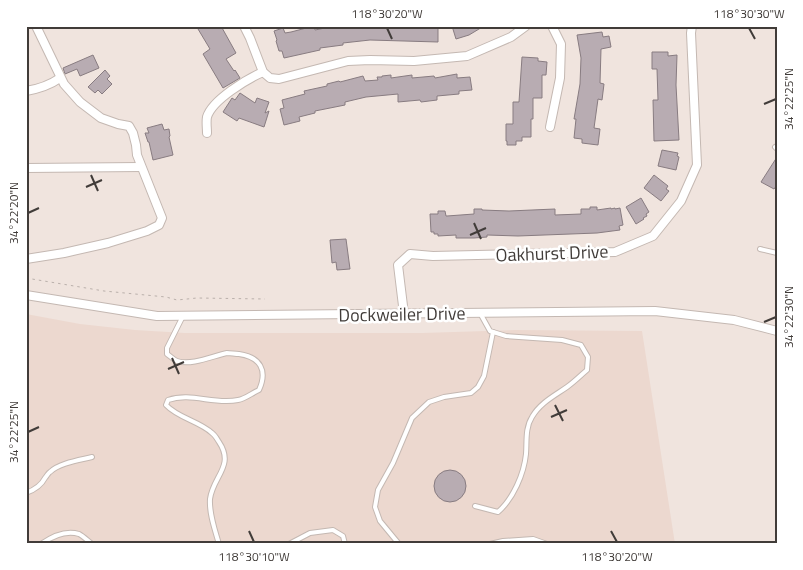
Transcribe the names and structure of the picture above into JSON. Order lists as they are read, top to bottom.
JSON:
{
  "streets": {
    "street": ["Oakhurst Drive", "Dockweiler Drive"]
  },
  "crossings": [
    ["Oakhurst Drive", "Dockweiler Drive"]
  ],
  "coordinates": [
    "118°30'20\"W",
    "118°30'30\"W",
    "34°22'25\"N",
    "34°22'20\"N",
    "34°22'30\"N",
    "118°30'10\"W"
  ]
}
